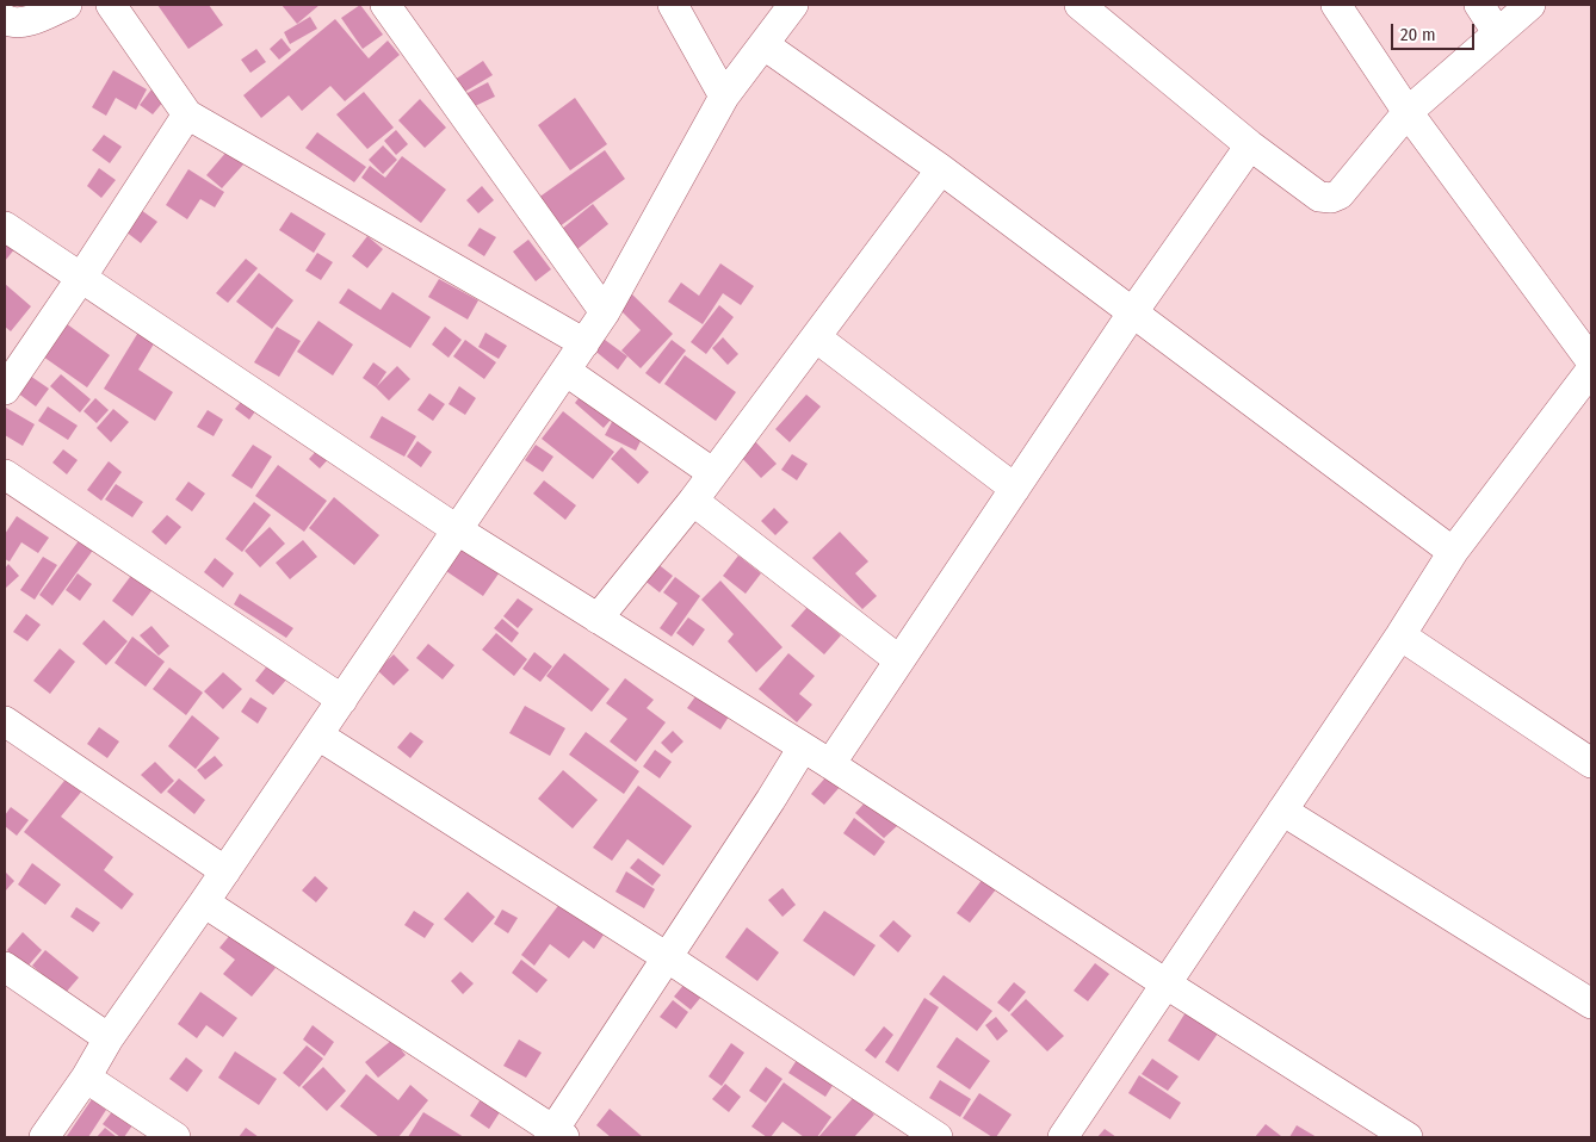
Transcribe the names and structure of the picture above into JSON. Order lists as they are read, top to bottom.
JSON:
{
  "scale_bar": "20 m"
}
